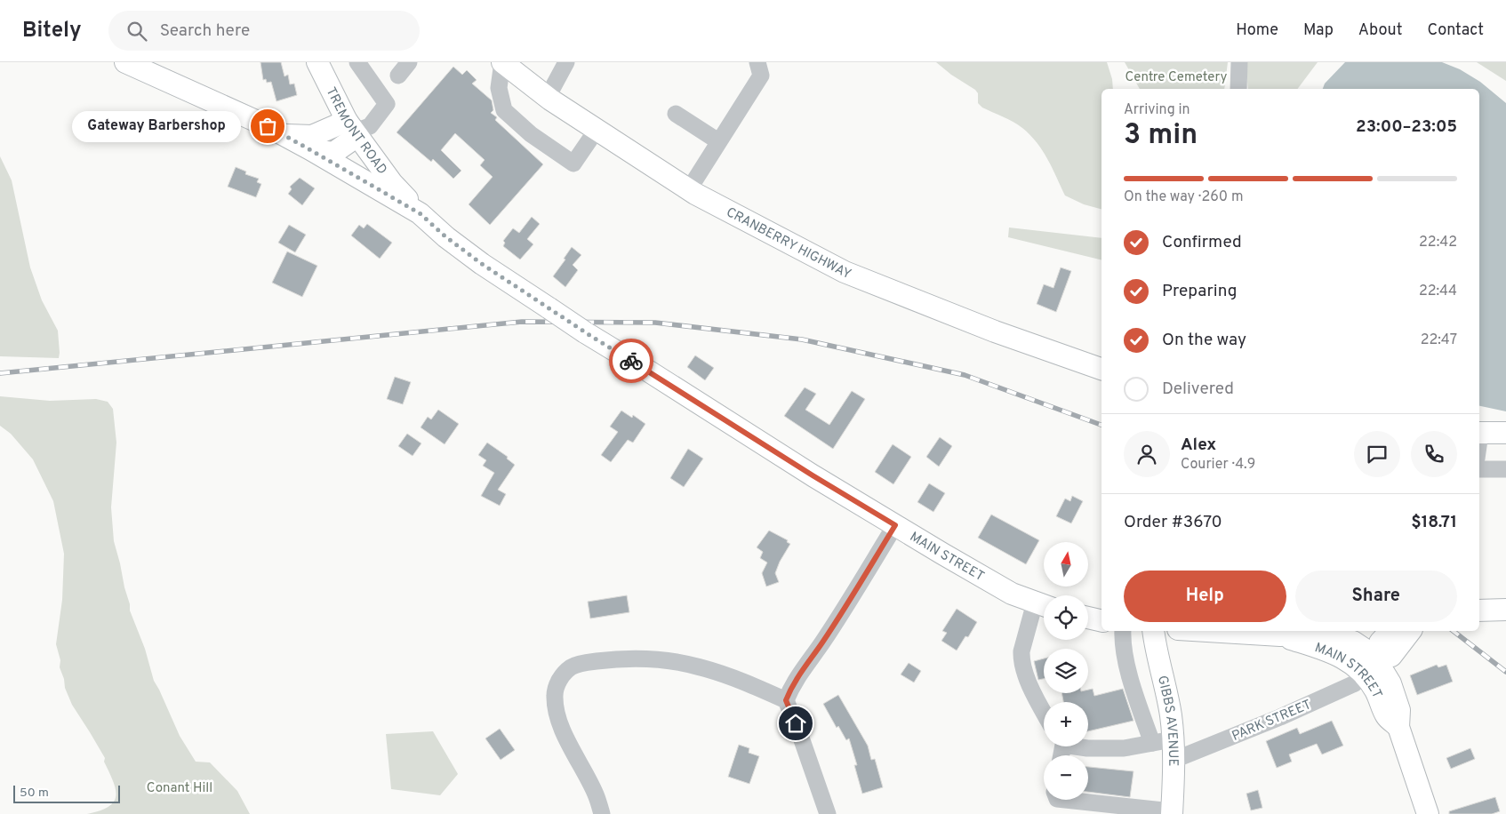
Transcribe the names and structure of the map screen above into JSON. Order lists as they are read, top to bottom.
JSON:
{
  "streets": {
    "main road": [
      "TREMONT ROAD",
      "CRANBERRY HIGHWAY",
      "MAIN STREET",
      "GIBBS AVENUE"
    ],
    "street": ["PARK STREET"]
  },
  "crossings": [
    ["TREMONT ROAD", "MAIN STREET"],
    ["MAIN STREET", "PARK STREET"],
    ["PARK STREET", "GIBBS AVENUE"]
  ],
  "parks": ["Centre Cemetery", "Conant Hill"],
  "places": ["Gateway Barbershop"],
  "scale_bar": "50 m",
  "north": "top",
  "page": {
    "header": "Bitely",
    "search": "Search here",
    "nav": [
      "Home",
      "Map",
      "About",
      "Contact"
    ],
    "heading": ["3 min", "Arriving in", "23:00–23:05"],
    "panel": [
      "Alex",
      "Courier · 4.9",
      "Order #3670",
      "$18.71"
    ],
    "bubble": "Gateway Barbershop",
    "bar": "On the way · 260 m",
    "list": [
      ["Confirmed", "22:42"],
      ["Preparing", "22:44"],
      ["On the way", "22:47"],
      "Delivered"
    ],
    "map_buttons": ["+", "−"],
    "buttons": ["Help", "Share"],
    "scale": "50 m"
  }
}
